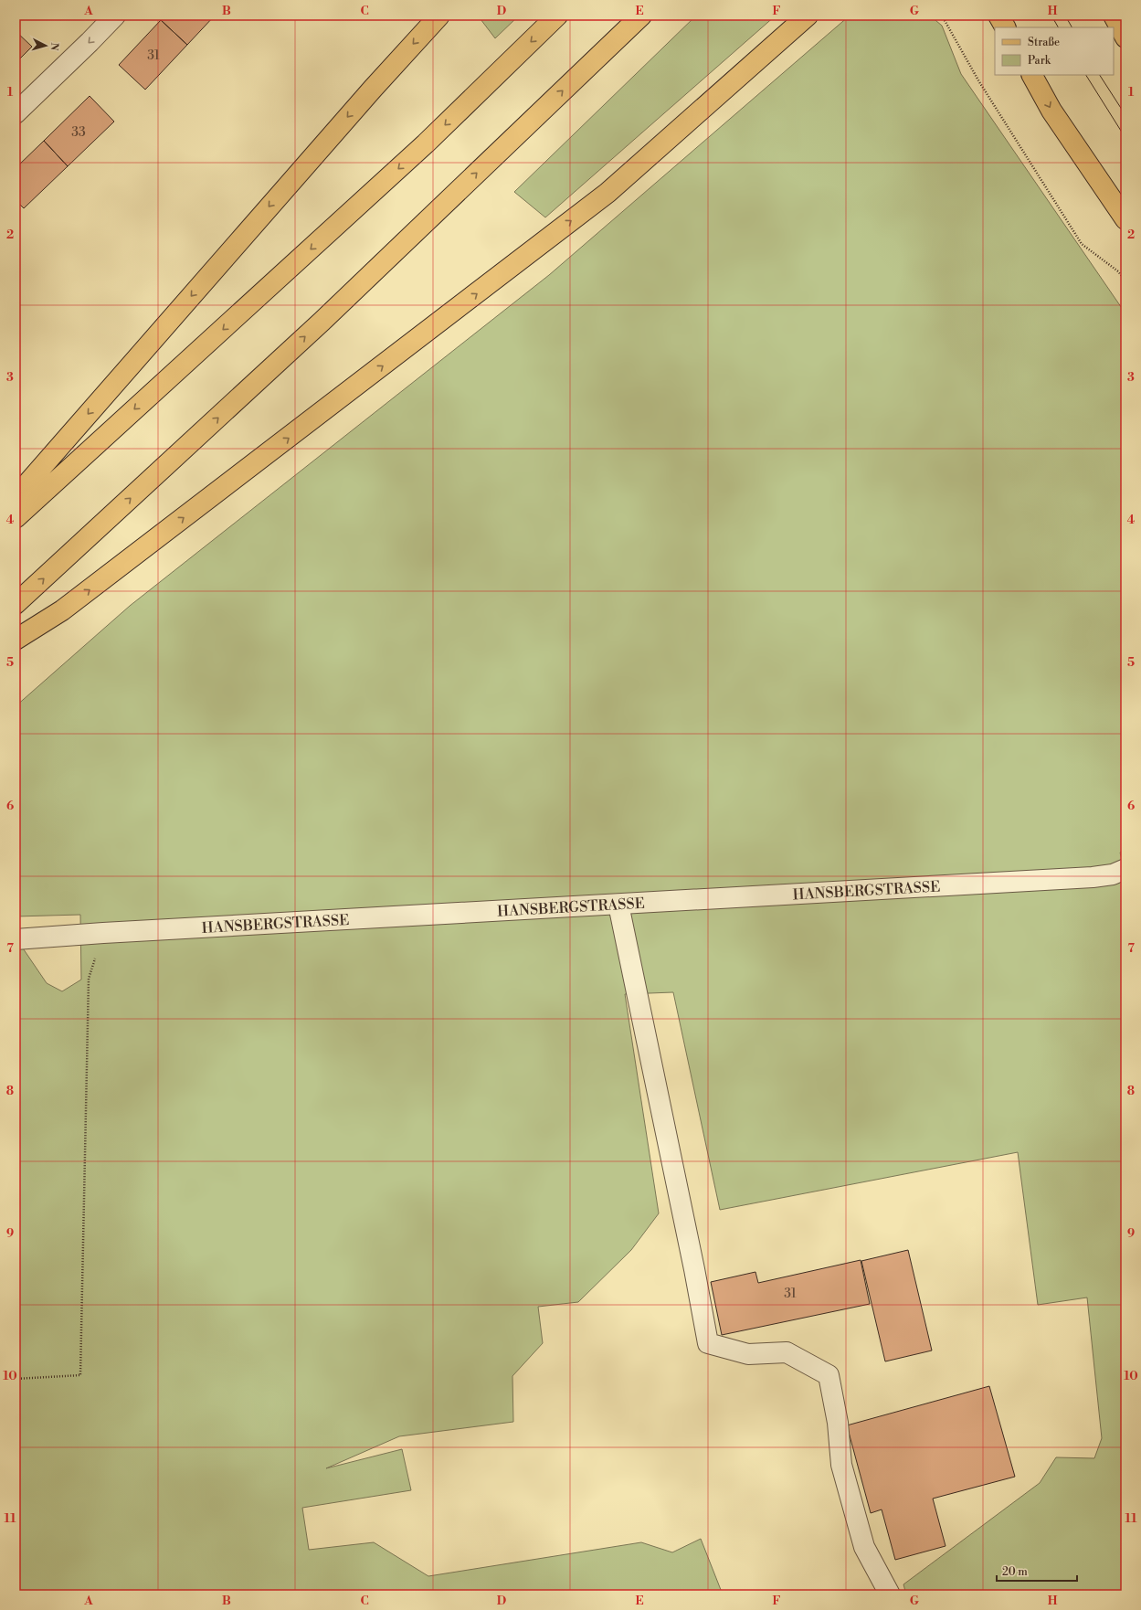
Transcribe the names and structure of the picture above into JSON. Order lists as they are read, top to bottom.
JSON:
{
  "streets": {
    "street": ["HANSBERGSTRASSE"]
  },
  "house_numbers": ["31", "33", "31"],
  "legend": ["Straße", "Park"],
  "scale_bar": "20 m",
  "north": "right",
  "grid": {
    "columns": [
      "A",
      "B",
      "C",
      "D",
      "E",
      "F",
      "G",
      "H"
    ],
    "rows": [
      "1",
      "2",
      "3",
      "4",
      "5",
      "6",
      "7",
      "8",
      "9",
      "10",
      "11"
    ]
  }
}
